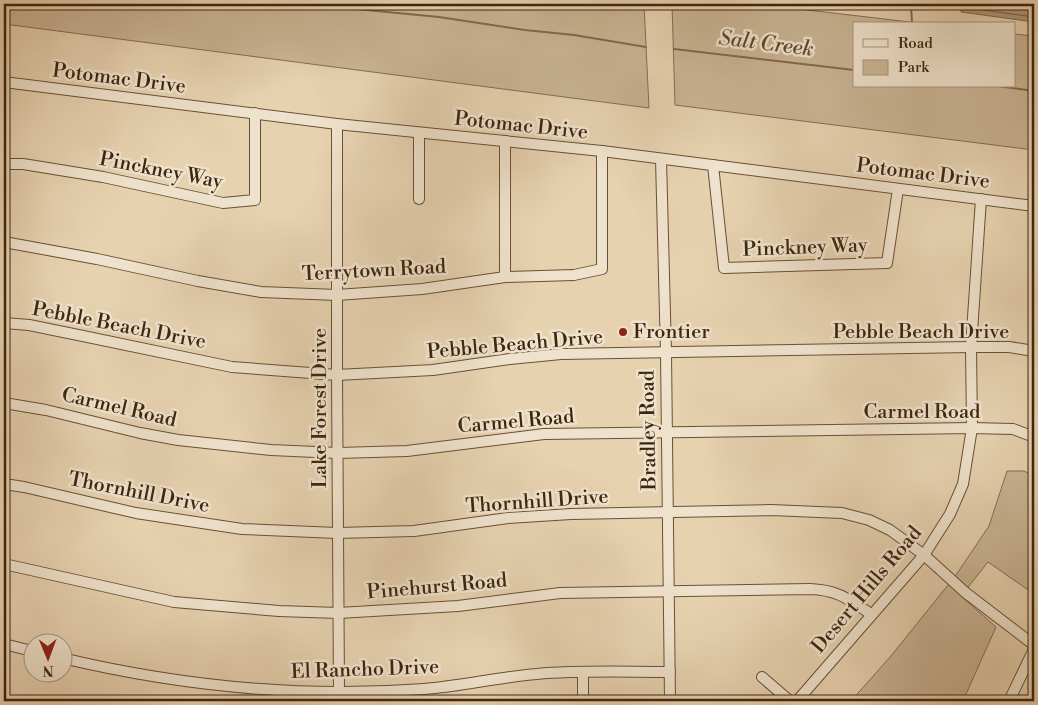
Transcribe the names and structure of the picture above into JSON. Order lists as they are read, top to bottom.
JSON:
{
  "streets": {
    "street": [
      "Potomac Drive",
      "Pinckney Way",
      "Terrytown Road",
      "Pebble Beach Drive",
      "Carmel Road",
      "Lake Forest Drive",
      "Bradley Road",
      "Thornhill Drive",
      "Pinehurst Road",
      "Desert Hills Road",
      "El Rancho Drive"
    ]
  },
  "crossings": [
    ["Potomac Drive", "Pinckney Way"],
    ["Potomac Drive", "Terrytown Road"],
    ["Potomac Drive", "Lake Forest Drive"],
    ["Potomac Drive", "Bradley Road"],
    ["Potomac Drive", "Desert Hills Road"],
    ["Terrytown Road", "Lake Forest Drive"],
    ["Pebble Beach Drive", "Lake Forest Drive"],
    ["Pebble Beach Drive", "Bradley Road"],
    ["Pebble Beach Drive", "Desert Hills Road"],
    ["Carmel Road", "Lake Forest Drive"],
    ["Carmel Road", "Bradley Road"],
    ["Carmel Road", "Desert Hills Road"],
    ["Lake Forest Drive", "Thornhill Drive"],
    ["Lake Forest Drive", "Pinehurst Road"],
    ["Lake Forest Drive", "El Rancho Drive"],
    ["Bradley Road", "Thornhill Drive"],
    ["Bradley Road", "Pinehurst Road"],
    ["Bradley Road", "El Rancho Drive"],
    ["Thornhill Drive", "Desert Hills Road"],
    ["Pinehurst Road", "Desert Hills Road"]
  ],
  "water": ["Salt Creek"],
  "places": ["Frontier"],
  "legend": ["Road", "Park"],
  "north": "bottom"
}
